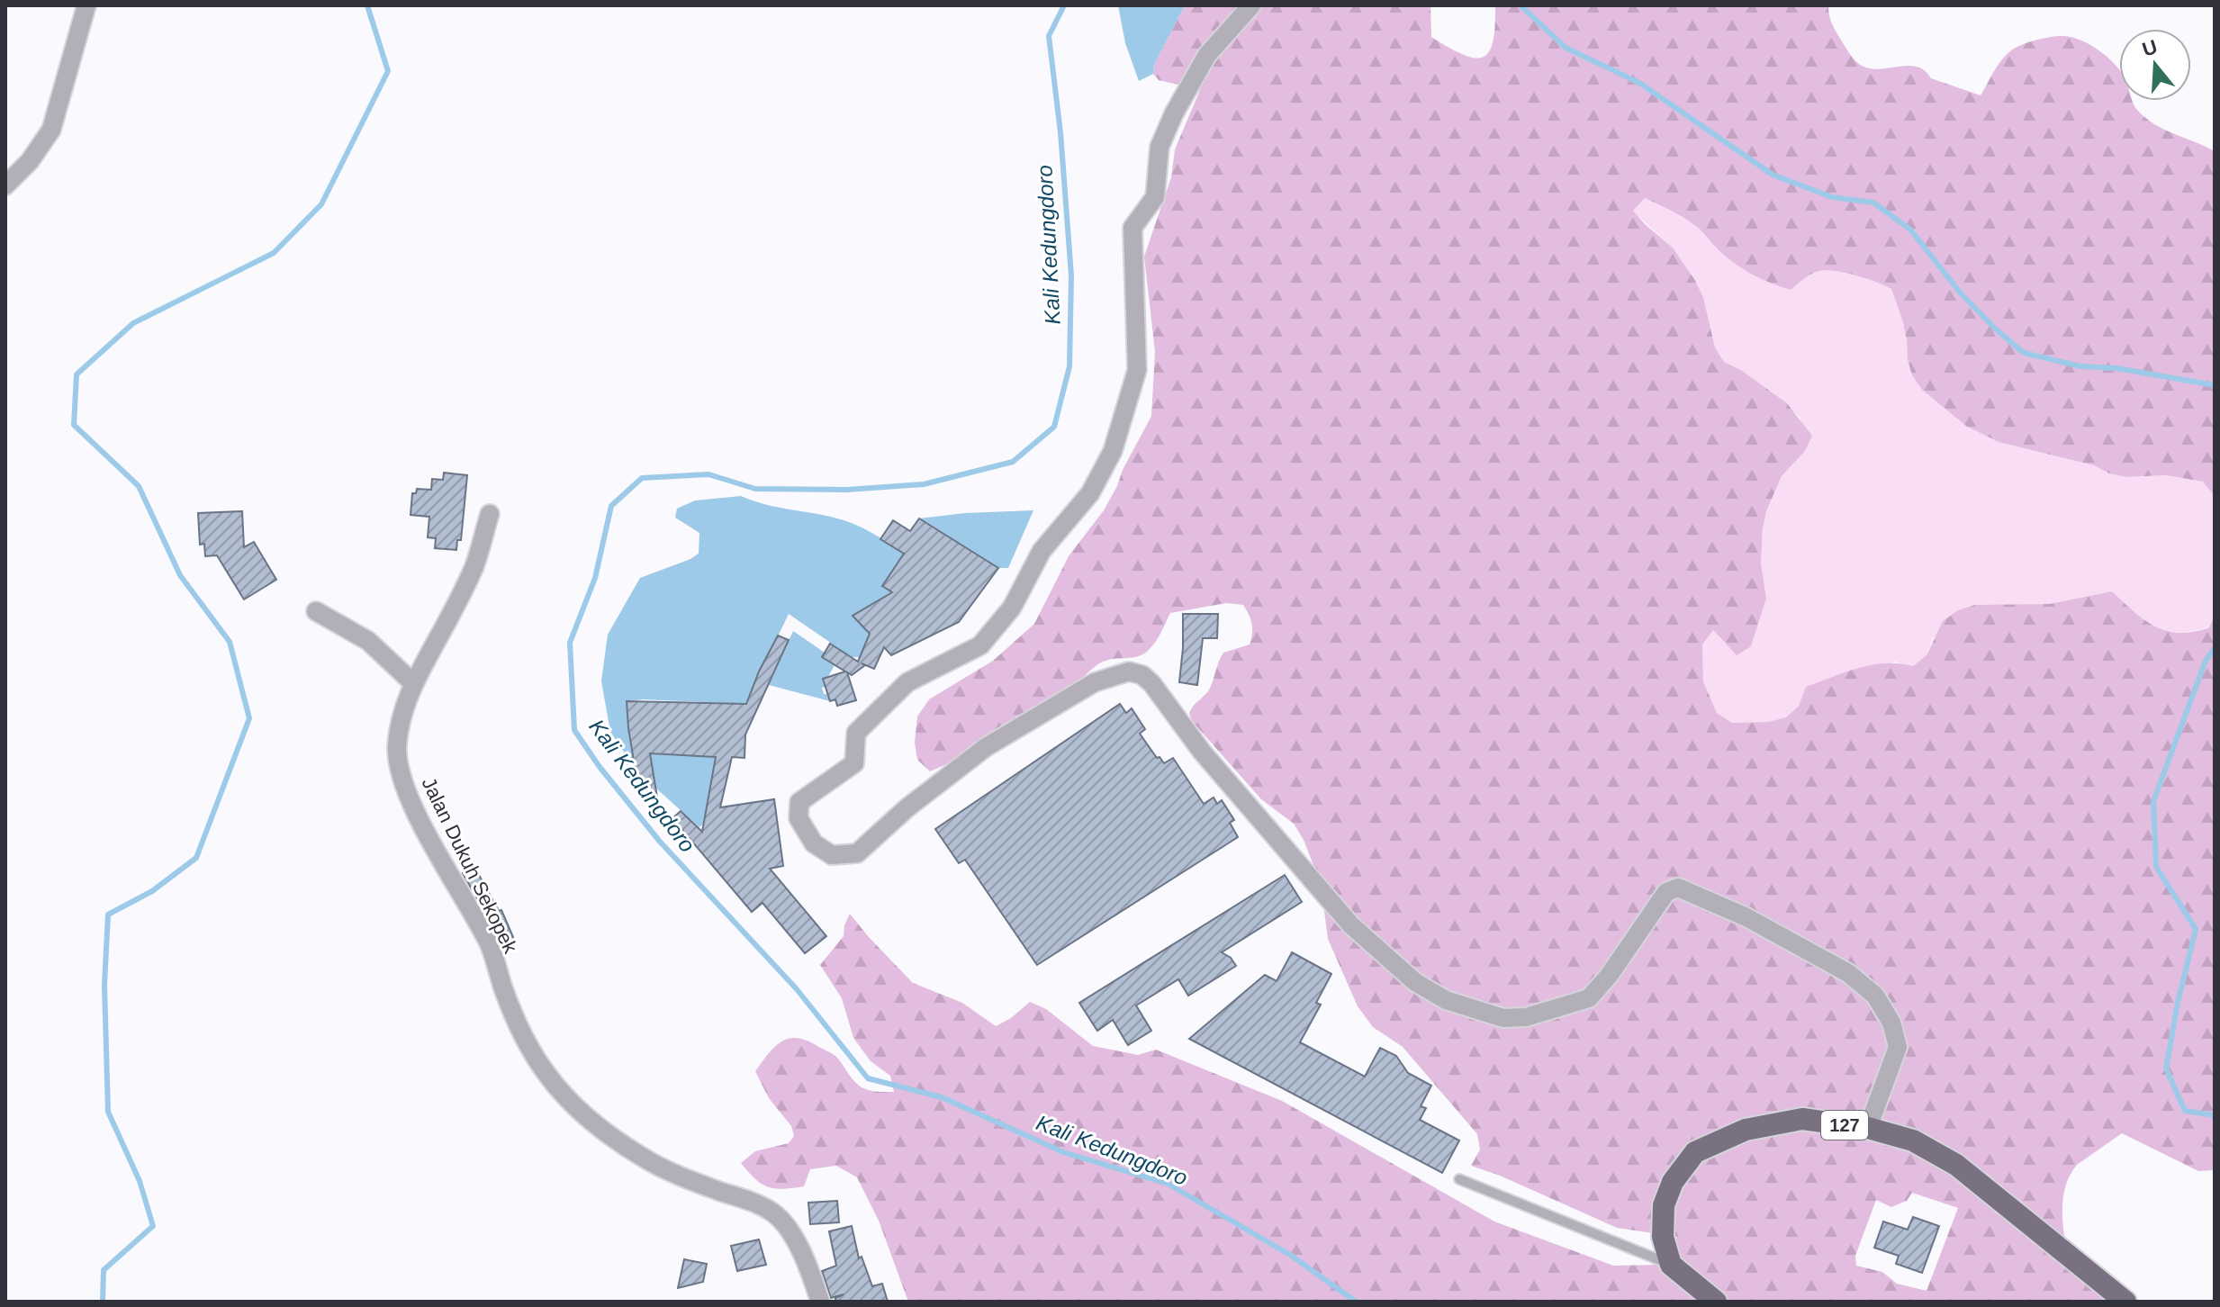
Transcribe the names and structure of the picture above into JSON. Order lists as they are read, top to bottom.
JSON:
{
  "streets": {
    "main road": ["127"],
    "street": ["Jalan Dukuh Sekopek"]
  },
  "water": ["Kali Kedungdoro"],
  "north": "top"
}
